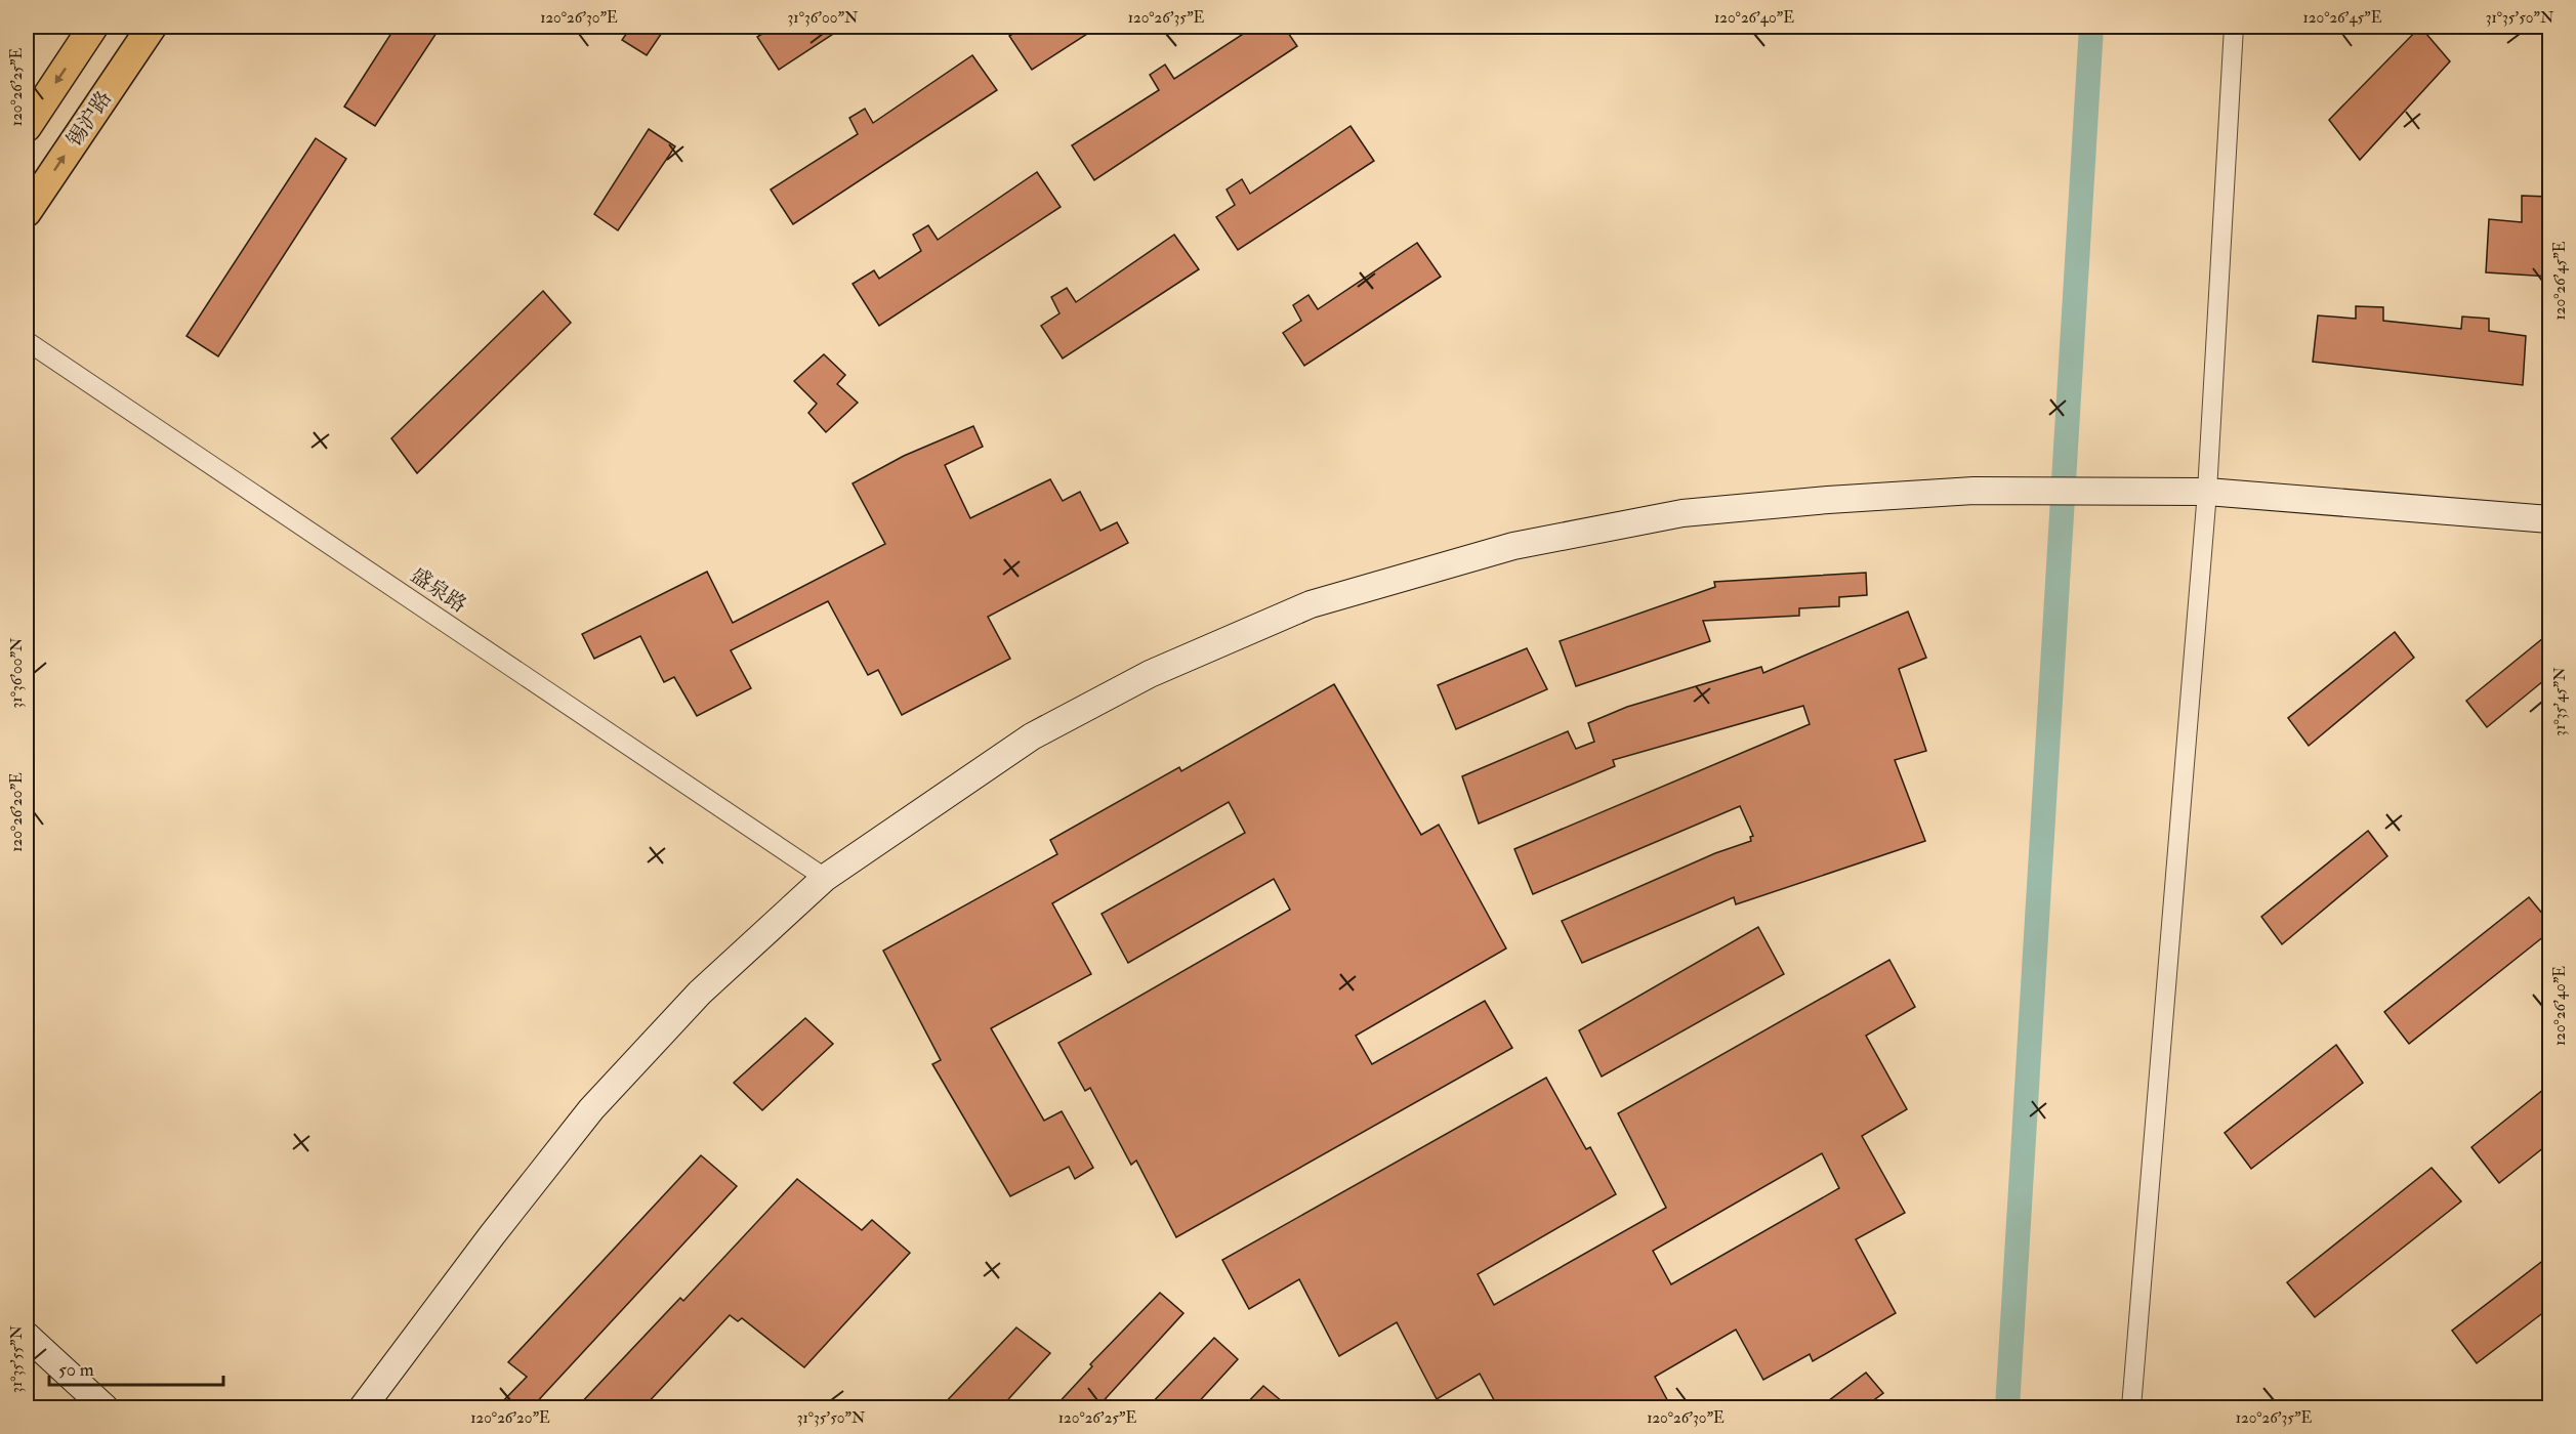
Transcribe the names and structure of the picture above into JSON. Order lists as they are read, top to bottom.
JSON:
{
  "streets": {
    "main road": ["锡沪路"],
    "street": ["盛泉路"]
  },
  "scale_bar": "50 m",
  "coordinates": [
    "120°26'30\"E",
    "31°36'00\"N",
    "120°26'35\"E",
    "120°26'40\"E",
    "120°26'45\"E",
    "31°35'50\"N",
    "120°26'25\"E",
    "31°35'45\"N",
    "120°26'20\"E",
    "31°35'55\"N"
  ]
}
